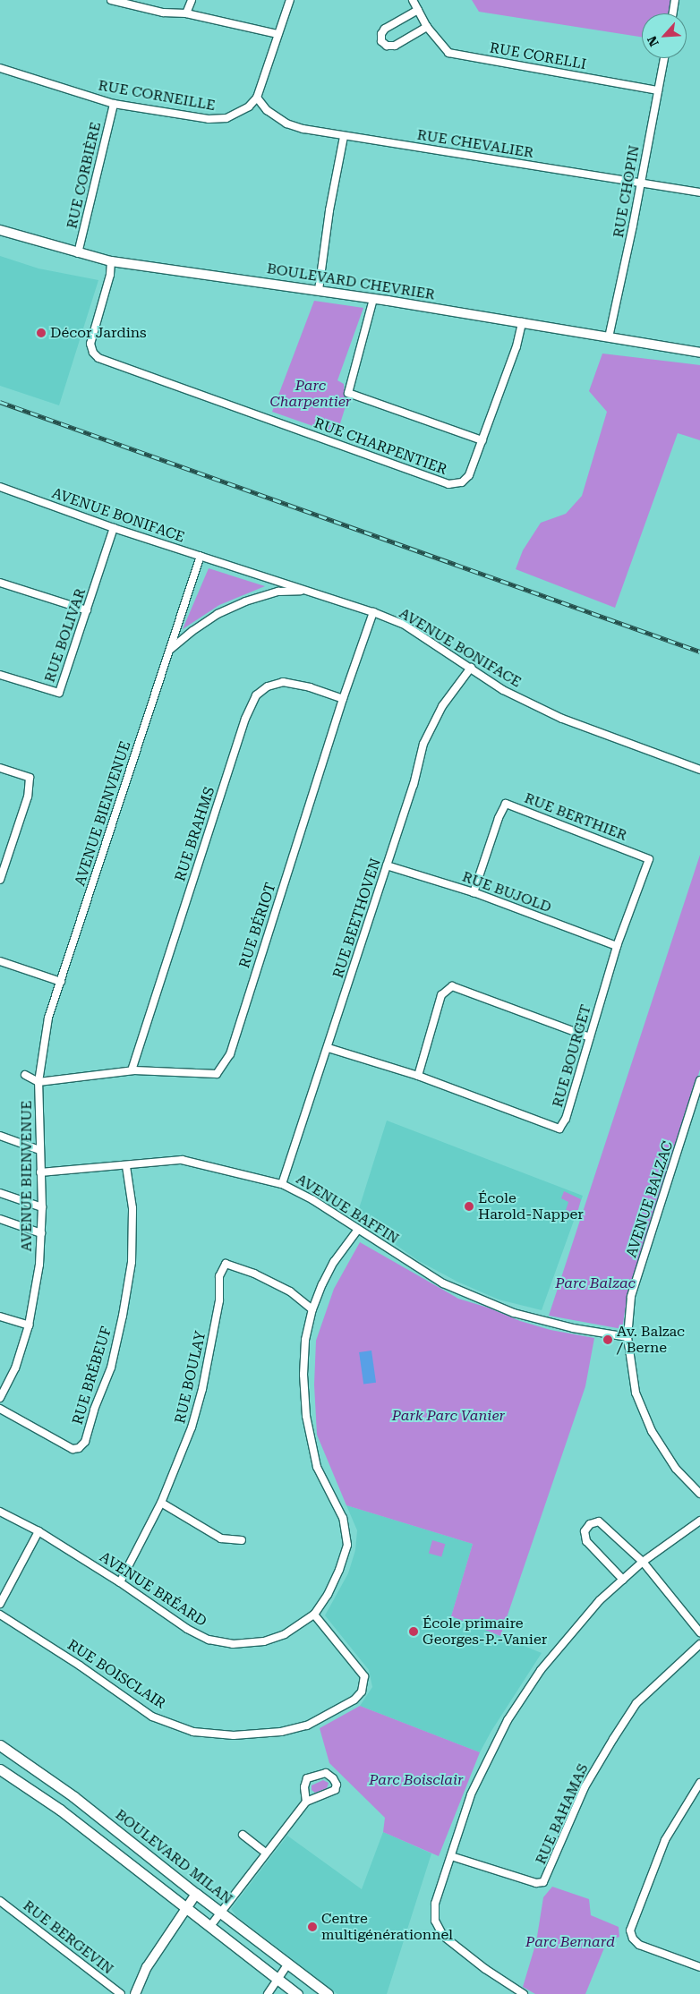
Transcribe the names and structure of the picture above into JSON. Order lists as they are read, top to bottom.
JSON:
{
  "streets": {
    "main road": ["BOULEVARD MILAN"],
    "street": [
      "RUE CORELLI",
      "RUE CORNEILLE",
      "RUE CHEVALIER",
      "RUE CORBIÈRE",
      "RUE CHOPIN",
      "BOULEVARD CHEVRIER",
      "RUE CHARPENTIER",
      "AVENUE BONIFACE",
      "RUE BOLIVAR",
      "AVENUE BIENVENUE",
      "RUE BERTHIER",
      "RUE BRAHMS",
      "RUE BUJOLD",
      "RUE BEETHOVEN",
      "RUE BÉRIOT",
      "RUE BOURGET",
      "AVENUE BALZAC",
      "AVENUE BAFFIN",
      "RUE BRÉBEUF",
      "RUE BOULAY",
      "AVENUE BRÉARD",
      "RUE BOISCLAIR",
      "RUE BAHAMAS",
      "RUE BERGEVIN"
    ]
  },
  "crossings": [
    ["RUE CORELLI", "RUE CHOPIN"],
    ["RUE CORNEILLE", "RUE CHEVALIER"],
    ["RUE CORNEILLE", "RUE CORBIÈRE"],
    ["RUE CHEVALIER", "RUE CHOPIN"],
    ["RUE CORBIÈRE", "BOULEVARD CHEVRIER"],
    ["RUE CHOPIN", "BOULEVARD CHEVRIER"],
    ["BOULEVARD CHEVRIER", "RUE CHARPENTIER"],
    ["AVENUE BONIFACE", "RUE BOLIVAR"],
    ["AVENUE BONIFACE", "AVENUE BIENVENUE"],
    ["AVENUE BONIFACE", "RUE BEETHOVEN"],
    ["AVENUE BONIFACE", "RUE BÉRIOT"],
    ["AVENUE BIENVENUE", "RUE BÉRIOT"],
    ["AVENUE BIENVENUE", "AVENUE BAFFIN"],
    ["RUE BERTHIER", "RUE BUJOLD"],
    ["RUE BERTHIER", "RUE BOURGET"],
    ["RUE BRAHMS", "RUE BÉRIOT"],
    ["RUE BUJOLD", "RUE BEETHOVEN"],
    ["RUE BUJOLD", "RUE BOURGET"],
    ["RUE BEETHOVEN", "RUE BOURGET"],
    ["RUE BEETHOVEN", "AVENUE BAFFIN"],
    ["AVENUE BALZAC", "AVENUE BAFFIN"],
    ["AVENUE BAFFIN", "RUE BRÉBEUF"],
    ["AVENUE BAFFIN", "AVENUE BRÉARD"],
    ["RUE BOULAY", "AVENUE BRÉARD"],
    ["AVENUE BRÉARD", "RUE BOISCLAIR"]
  ],
  "parks": [
    "Parc Charpentier",
    "Parc Balzac",
    "Park Parc Vanier",
    "Parc Boisclair",
    "Parc Bernard"
  ],
  "places": [
    "Décor Jardins",
    "École Harold-Napper",
    "Av. Balzac / Berne",
    "École primaire Georges-P.-Vanier",
    "Centre multigénérationnel"
  ],
  "north": "bottom left"
}
